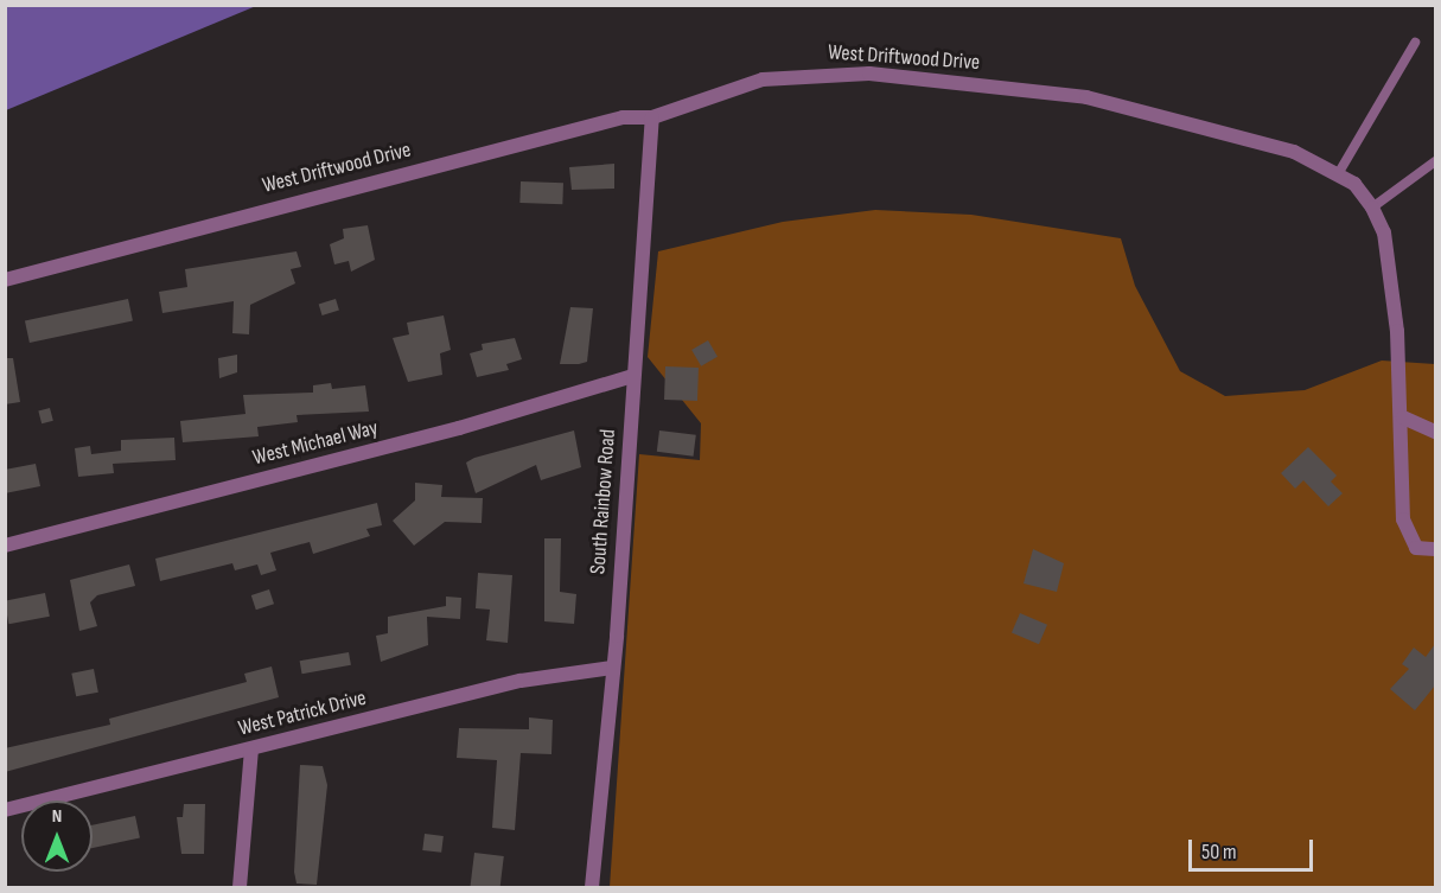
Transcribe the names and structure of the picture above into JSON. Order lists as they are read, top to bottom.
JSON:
{
  "streets": {
    "street": [
      "West Driftwood Drive",
      "West Michael Way",
      "South Rainbow Road",
      "West Patrick Drive"
    ]
  },
  "crossings": [
    ["West Driftwood Drive", "South Rainbow Road"],
    ["West Michael Way", "South Rainbow Road"],
    ["South Rainbow Road", "West Patrick Drive"]
  ],
  "scale_bar": "50 m",
  "north": "top"
}
